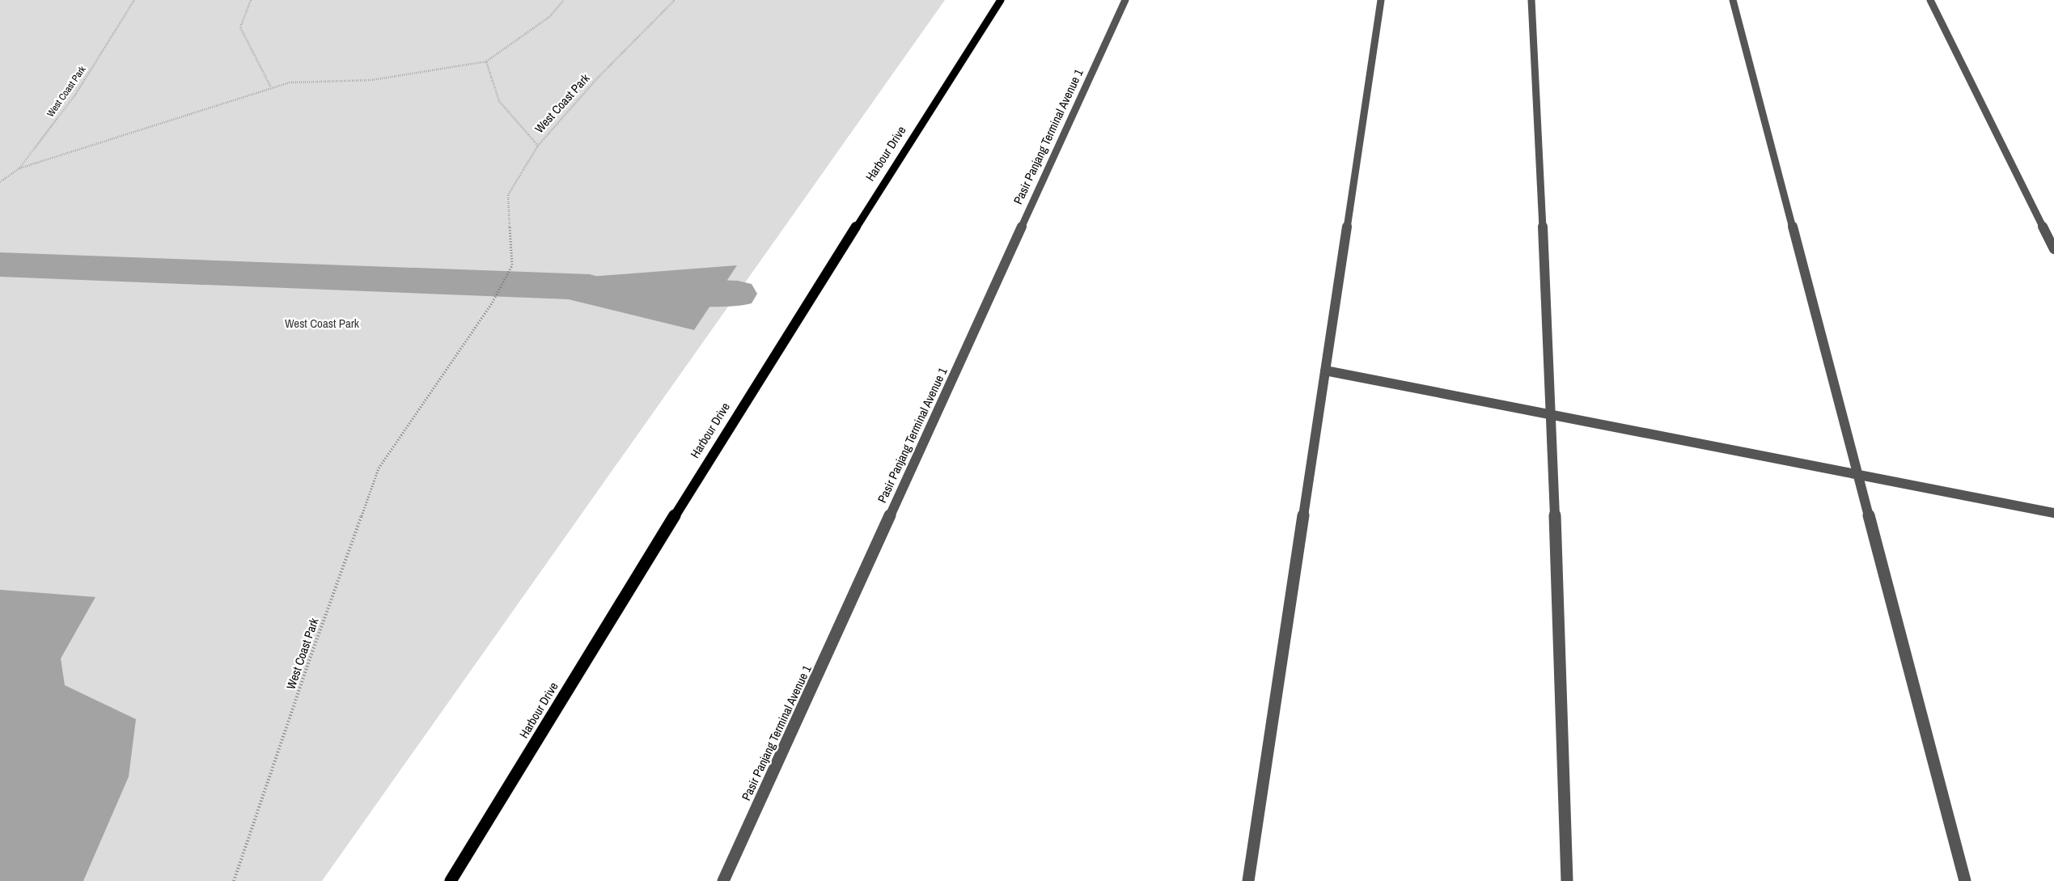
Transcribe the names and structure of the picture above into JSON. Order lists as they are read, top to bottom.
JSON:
{
  "streets": {
    "main road": ["Harbour Drive"],
    "street": ["Pasir Panjang Terminal Avenue 1"],
    "path": ["West Coast Park"]
  },
  "parks": ["West Coast Park"]
}
